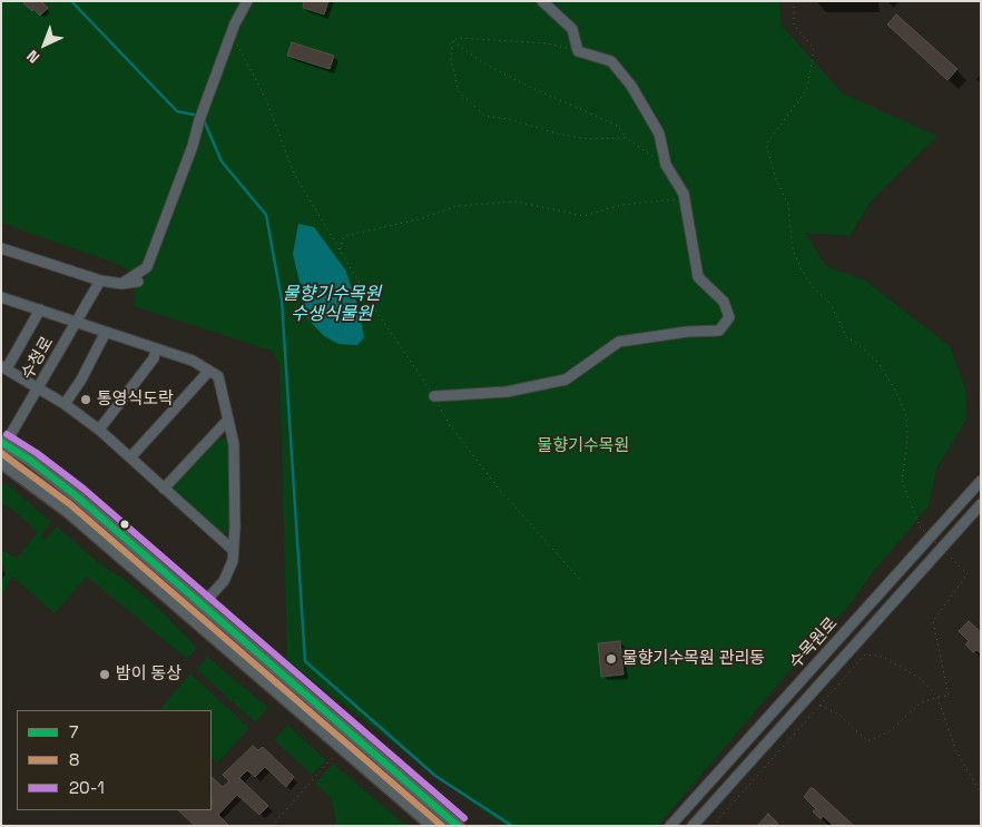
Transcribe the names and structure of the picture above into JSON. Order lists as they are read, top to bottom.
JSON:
{
  "streets": {
    "street": ["수청로", "수목원로"]
  },
  "water": ["물향기수목원 수생식물원"],
  "parks": ["물향기수목원"],
  "places": ["통영식도락", "물향기수목원 관리동", "밤이 동상"],
  "lines": ["transit line 20-1", "transit line 7", "transit line 8"],
  "legend": ["7", "8", "20-1"],
  "north": "bottom left"
}
